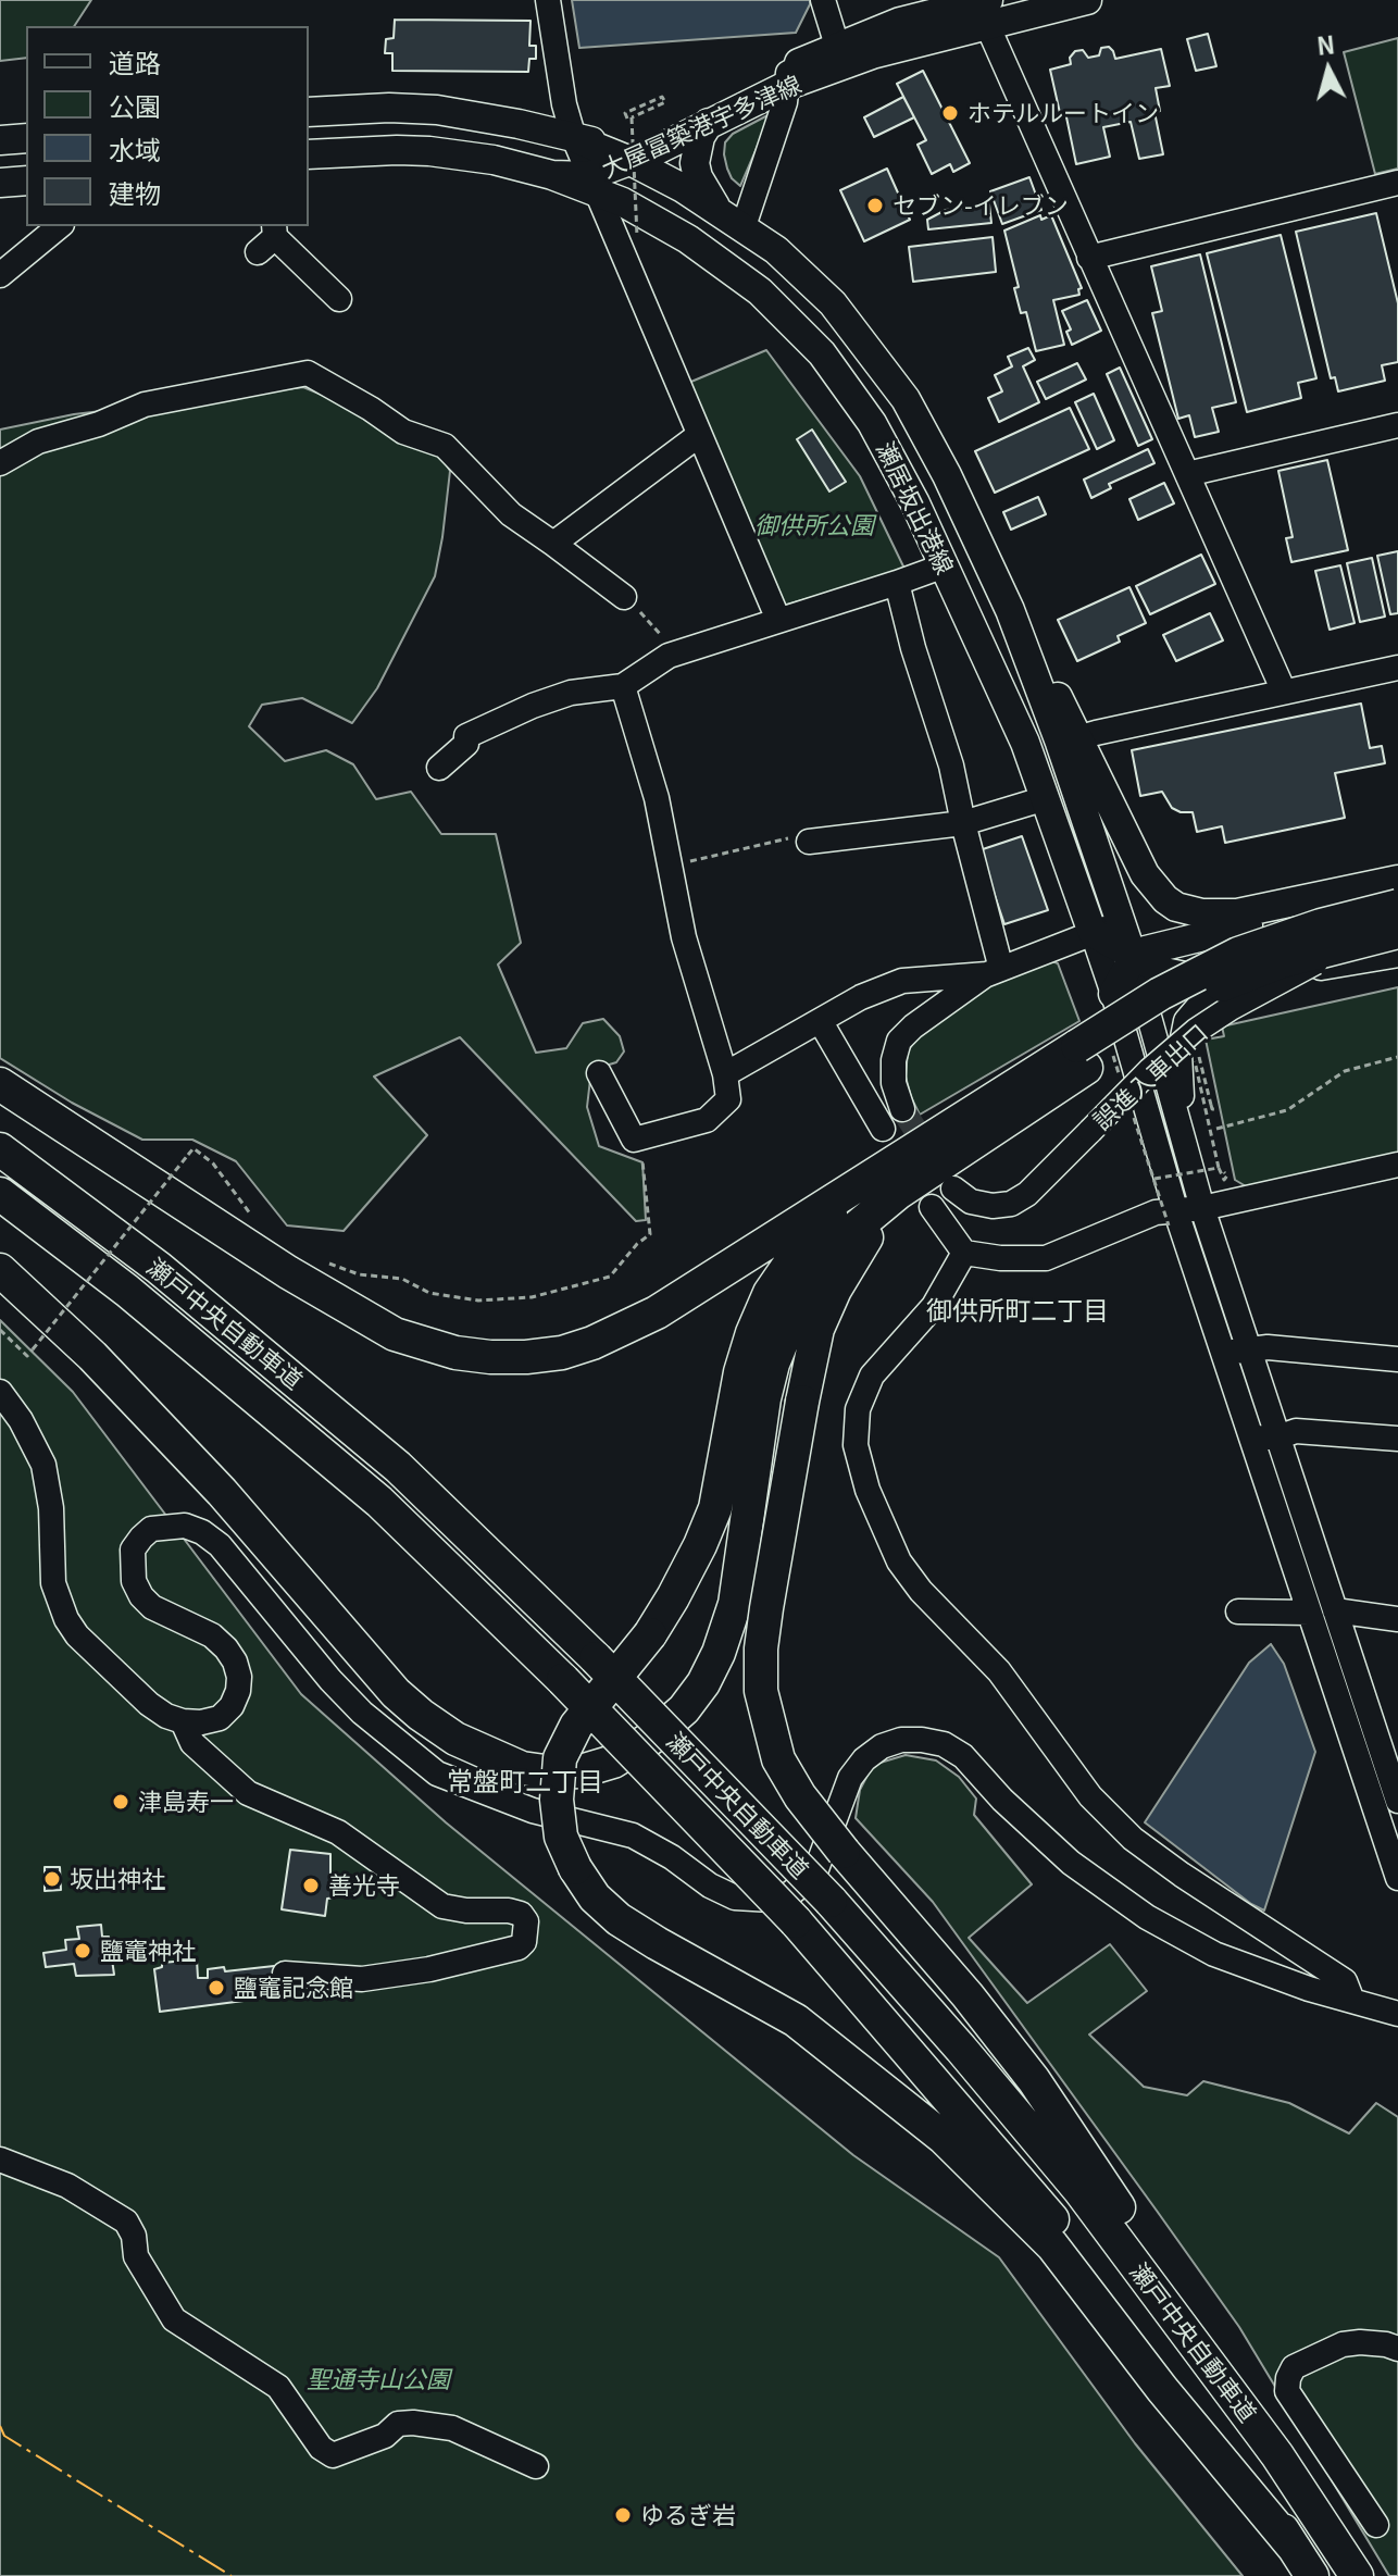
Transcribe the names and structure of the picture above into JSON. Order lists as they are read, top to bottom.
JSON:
{
  "streets": {
    "highway": ["瀬戸中央自動車道"],
    "main road": ["大屋冨築港宇多津線", "瀬居坂出港線"],
    "street": ["誤進入車出口"]
  },
  "crossings": [
    ["大屋冨築港宇多津線", "瀬居坂出港線"]
  ],
  "districts": ["御供所町二丁目", "常盤町二丁目"],
  "parks": ["御供所公園", "聖通寺山公園"],
  "places": [
    "ホテルルートイン",
    "セブン-イレブン",
    "津島寿一",
    "坂出神社",
    "善光寺",
    "鹽竈神社",
    "鹽竈記念館",
    "ゆるぎ岩"
  ],
  "legend": [
    "道路",
    "公園",
    "水域",
    "建物"
  ],
  "north": "top"
}
